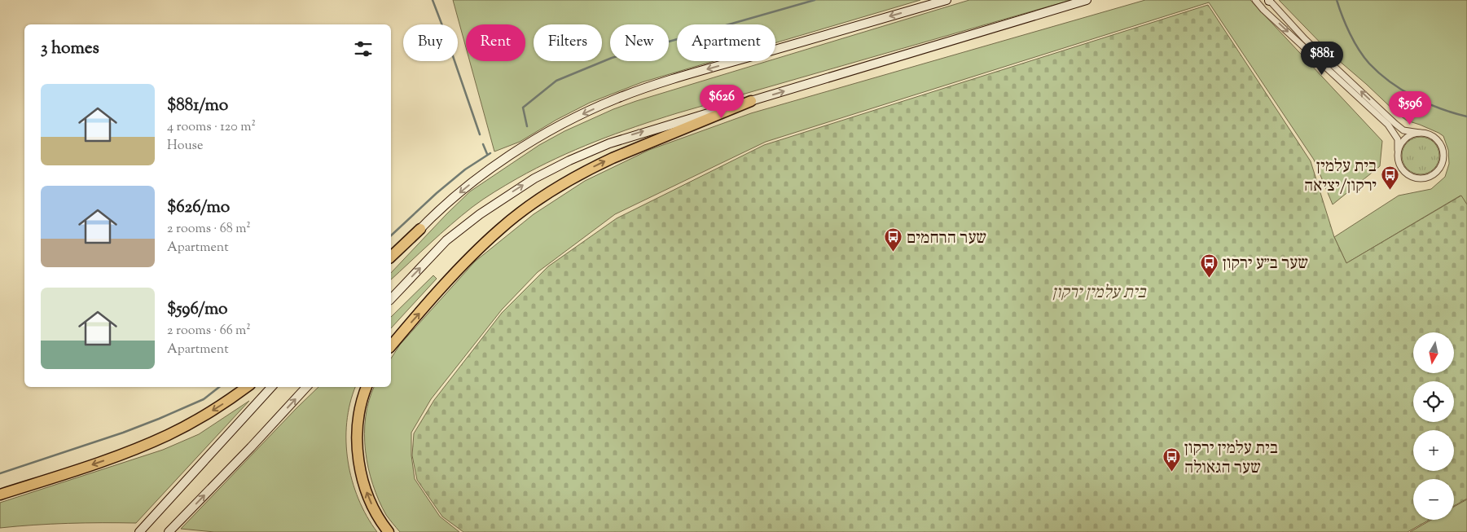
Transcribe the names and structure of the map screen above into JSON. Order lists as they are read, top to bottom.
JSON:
{
  "parks": ["בית עלמין ירקון"],
  "places": {
    "bus stop": [
      "בית עלמין ירקון/יציאה",
      "שער הרחמים",
      "שער ב״ע ירקון",
      "בית עלמין ירקון שער הגאולה"
    ]
  },
  "north": "bottom",
  "page": {
    "chip": [
      "Buy",
      "Rent",
      "Filters",
      "New",
      "Apartment"
    ],
    "heading": "3 homes",
    "price": ["$881", "$626", "$596"],
    "list": [
      {
        "name": "$881/mo",
        "note": "4 rooms · 120 m² · House"
      },
      {
        "name": "$626/mo",
        "note": "2 rooms · 68 m² · Apartment"
      },
      {
        "name": "$596/mo",
        "note": "2 rooms · 66 m² · Apartment"
      }
    ],
    "map_buttons": ["+", "−"]
  }
}
